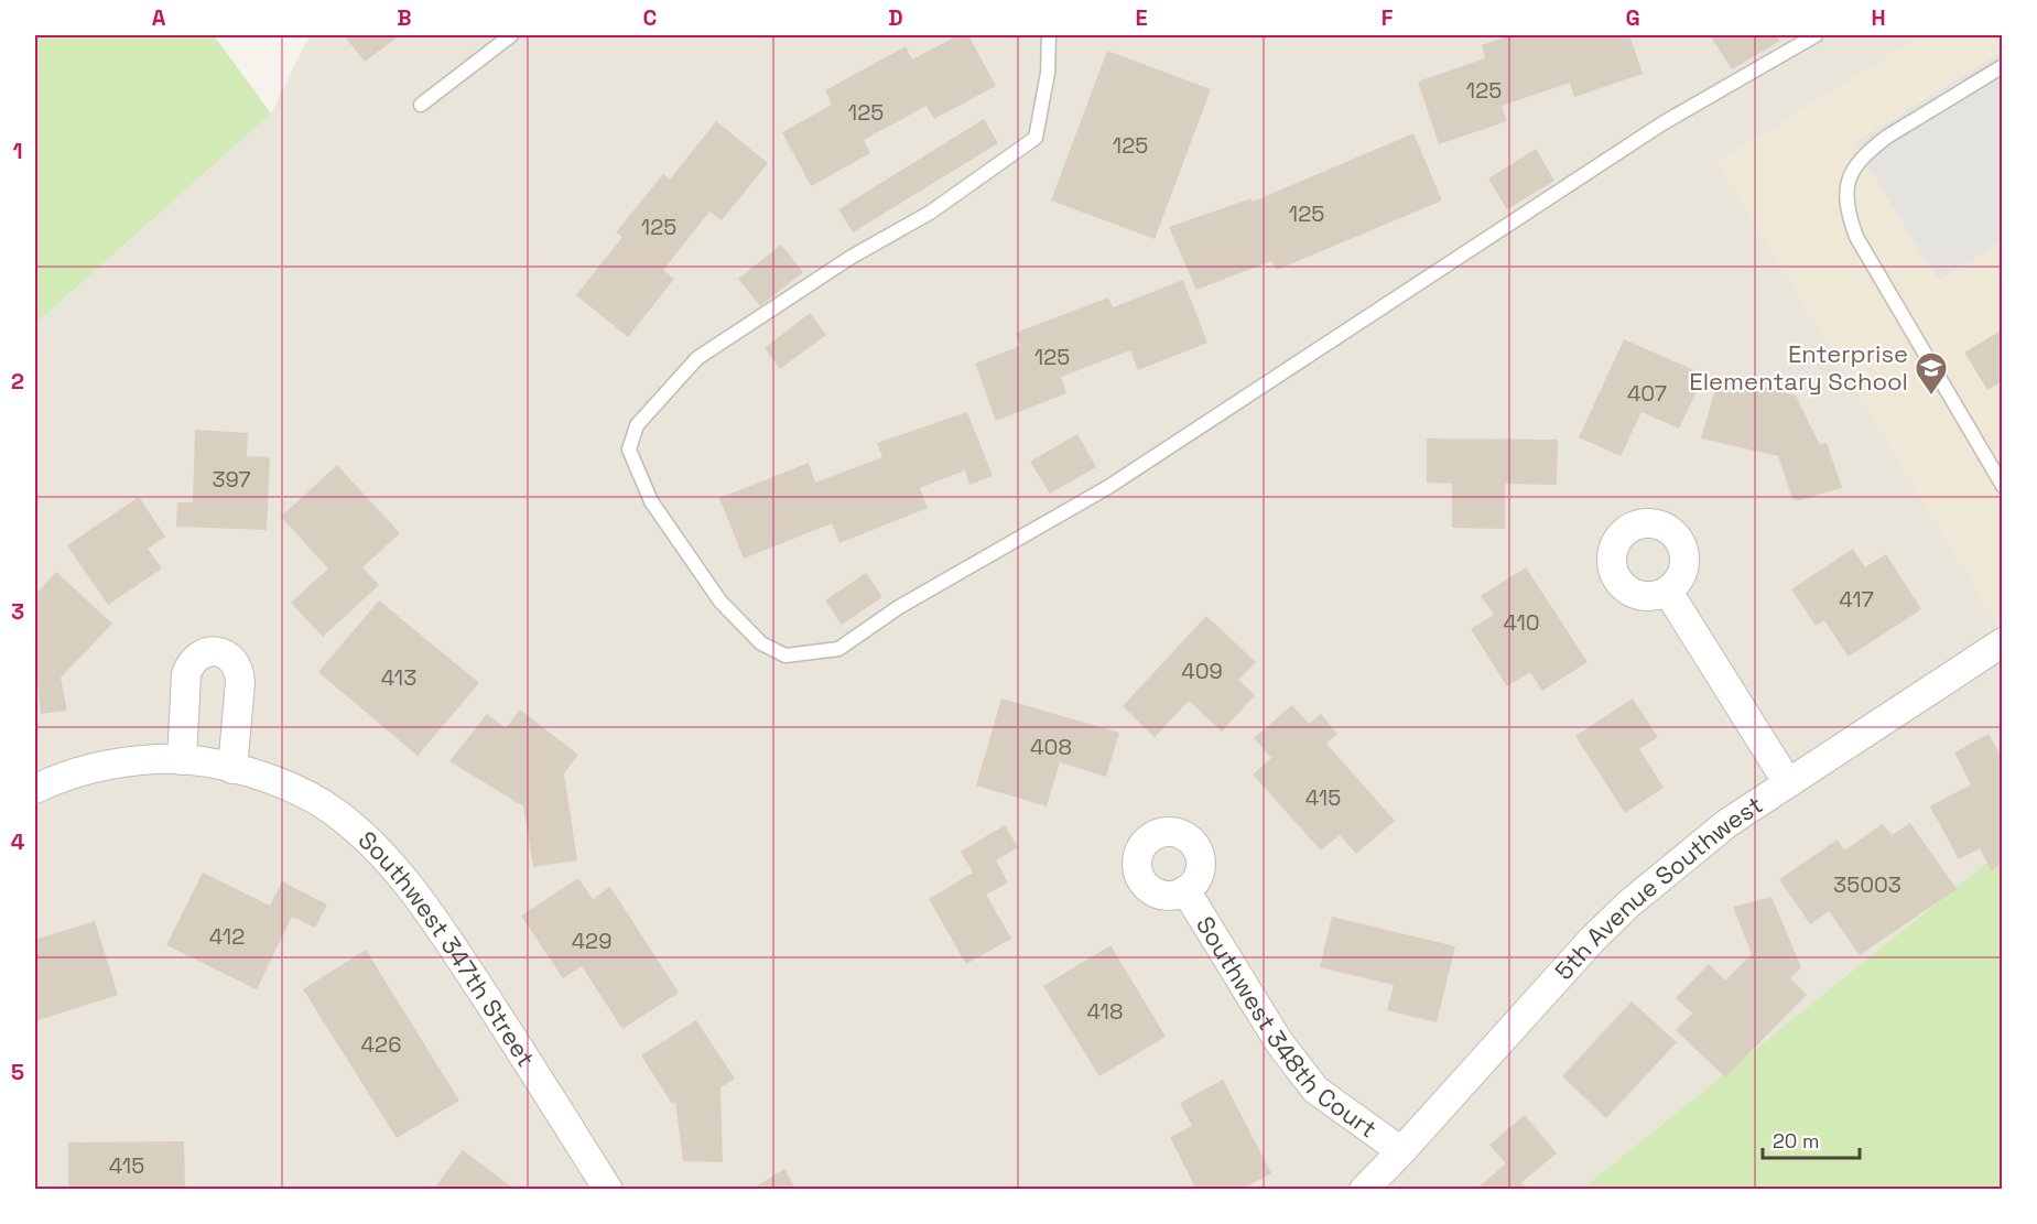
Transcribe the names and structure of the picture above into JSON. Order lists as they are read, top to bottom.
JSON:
{
  "streets": {
    "street": ["5th Avenue Southwest", "Southwest 347th Street", "Southwest 348th Court"]
  },
  "crossings": [
    ["5th Avenue Southwest", "Southwest 348th Court"]
  ],
  "places": {
    "school or university": ["Enterprise Elementary School"]
  },
  "house_numbers": [
    "125",
    "125",
    "125",
    "125",
    "125",
    "125",
    "407",
    "397",
    "417",
    "410",
    "409",
    "413",
    "408",
    "415",
    "35003",
    "412",
    "429",
    "418",
    "426",
    "415"
  ],
  "scale_bar": "20 m",
  "grid": {
    "columns": [
      "A",
      "B",
      "C",
      "D",
      "E",
      "F",
      "G",
      "H"
    ],
    "rows": [
      "1",
      "2",
      "3",
      "4",
      "5"
    ]
  }
}
